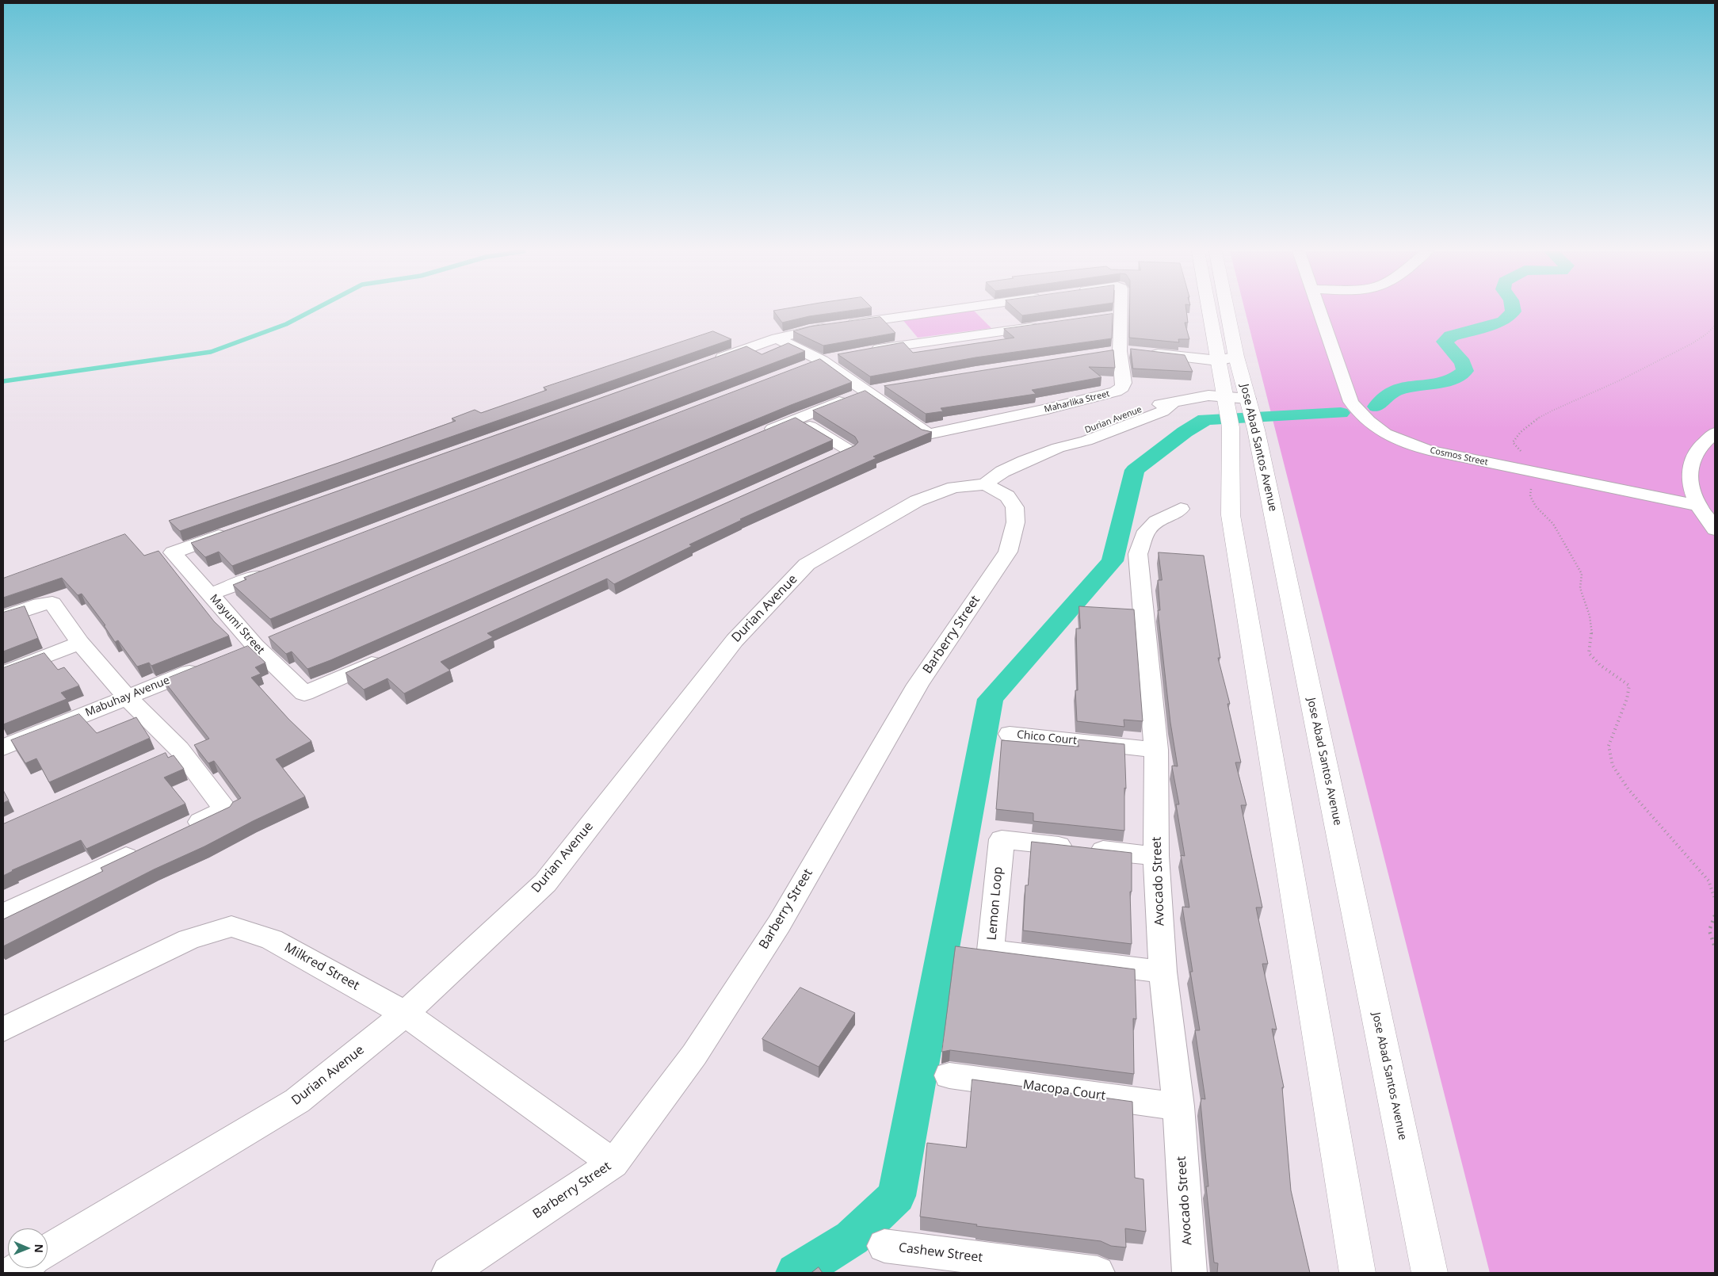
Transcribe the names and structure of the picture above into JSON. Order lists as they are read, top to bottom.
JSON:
{
  "streets": {
    "main road": ["Jose Abad Santos Avenue"],
    "street": [
      "Maharlika Street",
      "Durian Avenue",
      "Cosmos Street",
      "Mayumi Street",
      "Barberry Street",
      "Mabuhay Avenue",
      "Chico Court",
      "Avocado Street",
      "Lemon Loop",
      "Milkred Street",
      "Macopa Court",
      "Cashew Street"
    ]
  },
  "crossings": [
    ["Durian Avenue", "Jose Abad Santos Avenue"],
    ["Durian Avenue", "Barberry Street"],
    ["Durian Avenue", "Milkred Street"],
    ["Barberry Street", "Milkred Street"],
    ["Chico Court", "Avocado Street"],
    ["Avocado Street", "Lemon Loop"],
    ["Avocado Street", "Macopa Court"]
  ],
  "north": "right"
}
